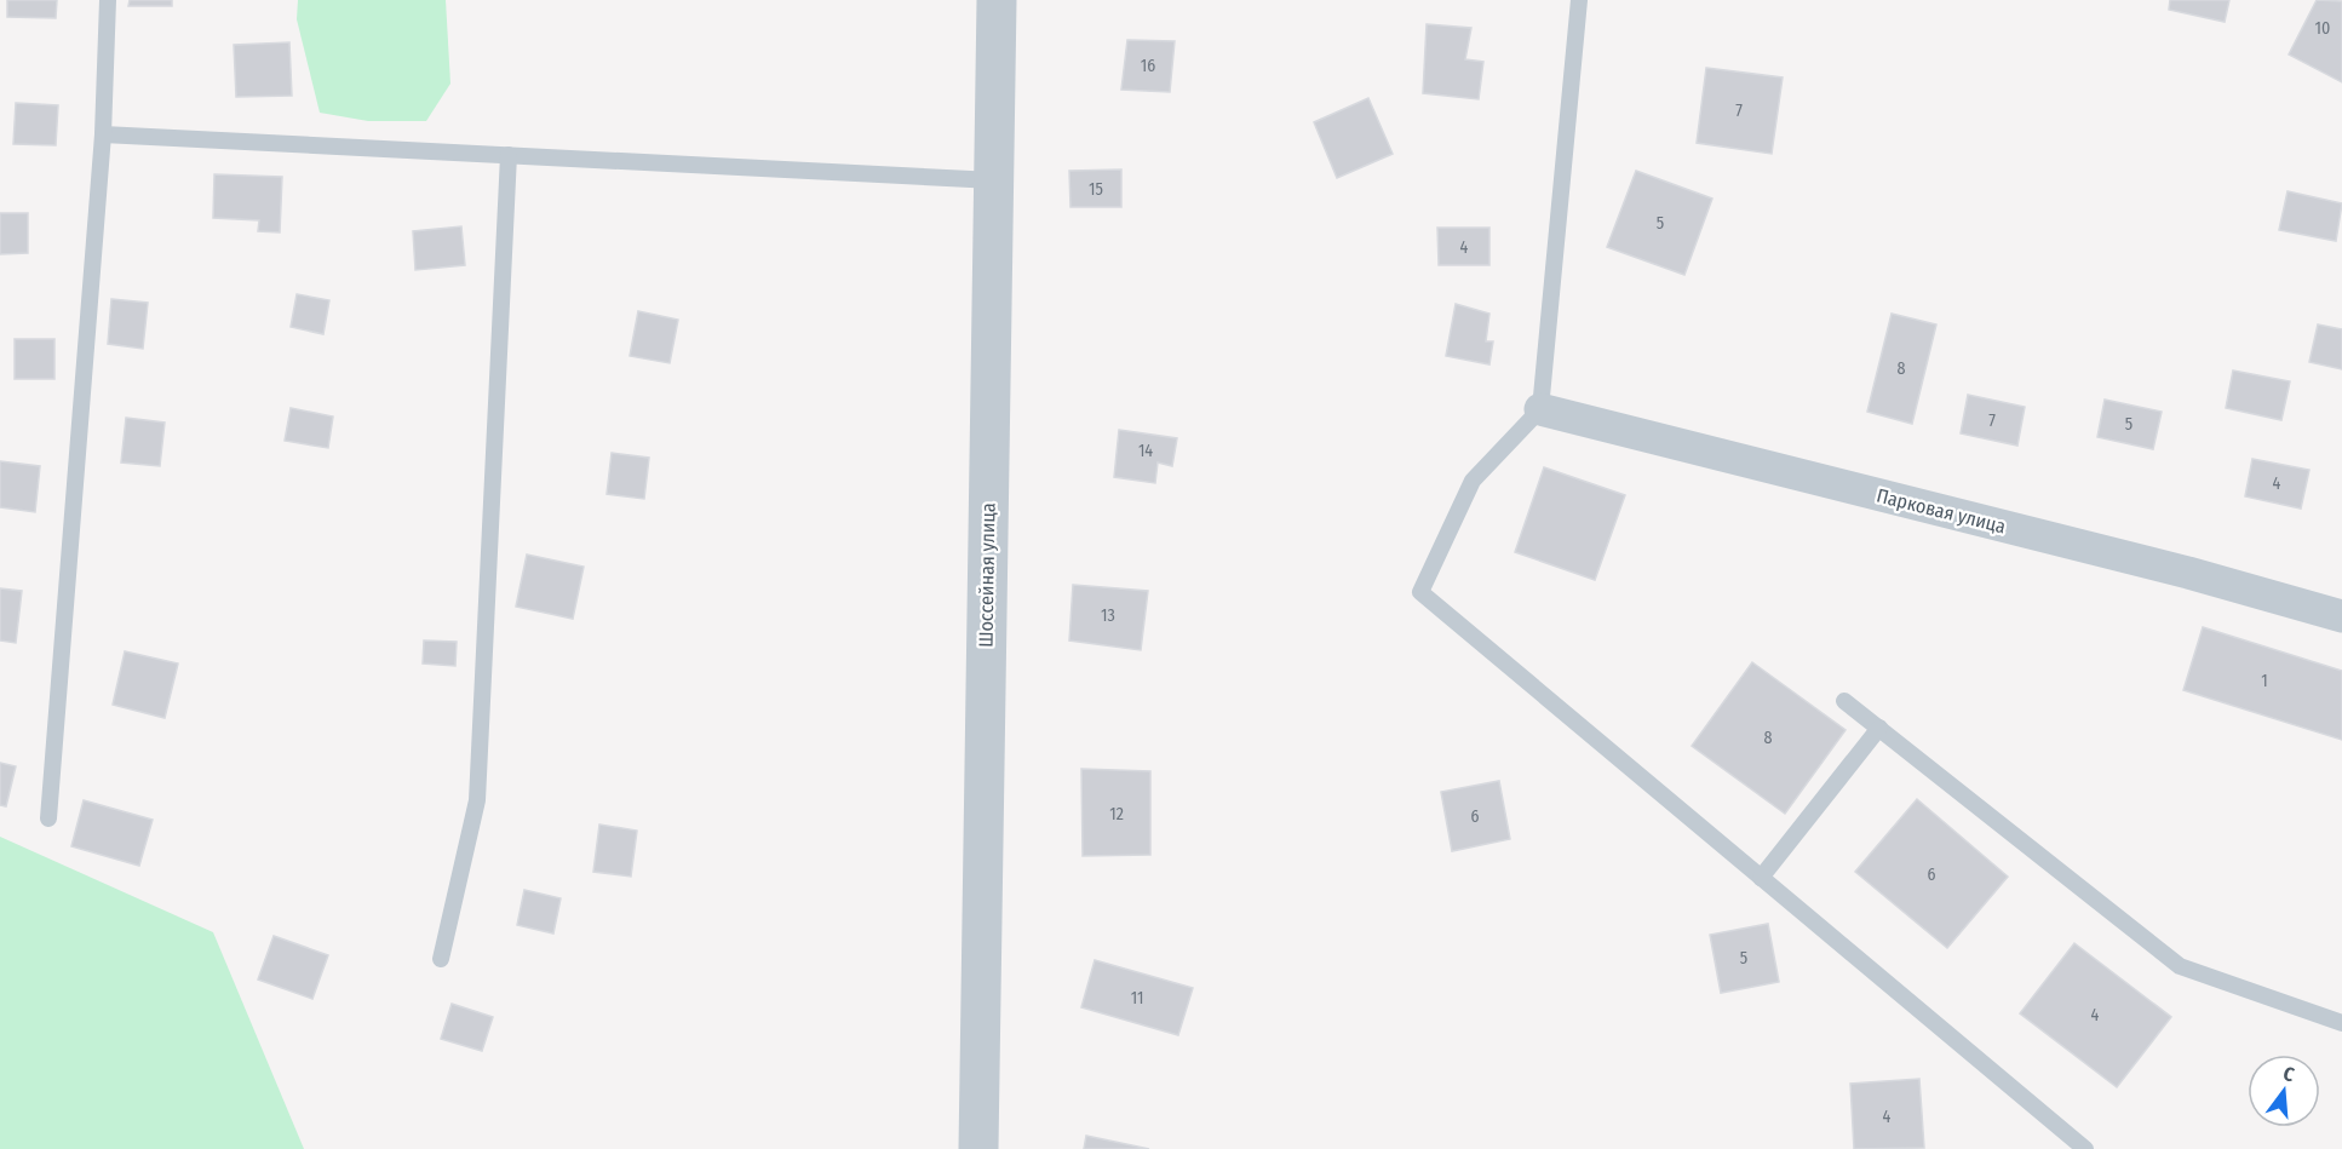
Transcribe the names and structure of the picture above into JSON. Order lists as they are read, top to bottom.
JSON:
{
  "streets": {
    "street": ["Парковая улица", "Шоссейная улица"]
  },
  "house_numbers": [
    "10",
    "16",
    "7",
    "15",
    "5",
    "4",
    "8",
    "7",
    "5",
    "14",
    "4",
    "13",
    "1",
    "8",
    "12",
    "6",
    "6",
    "5",
    "11",
    "4",
    "4"
  ],
  "north": "top"
}
